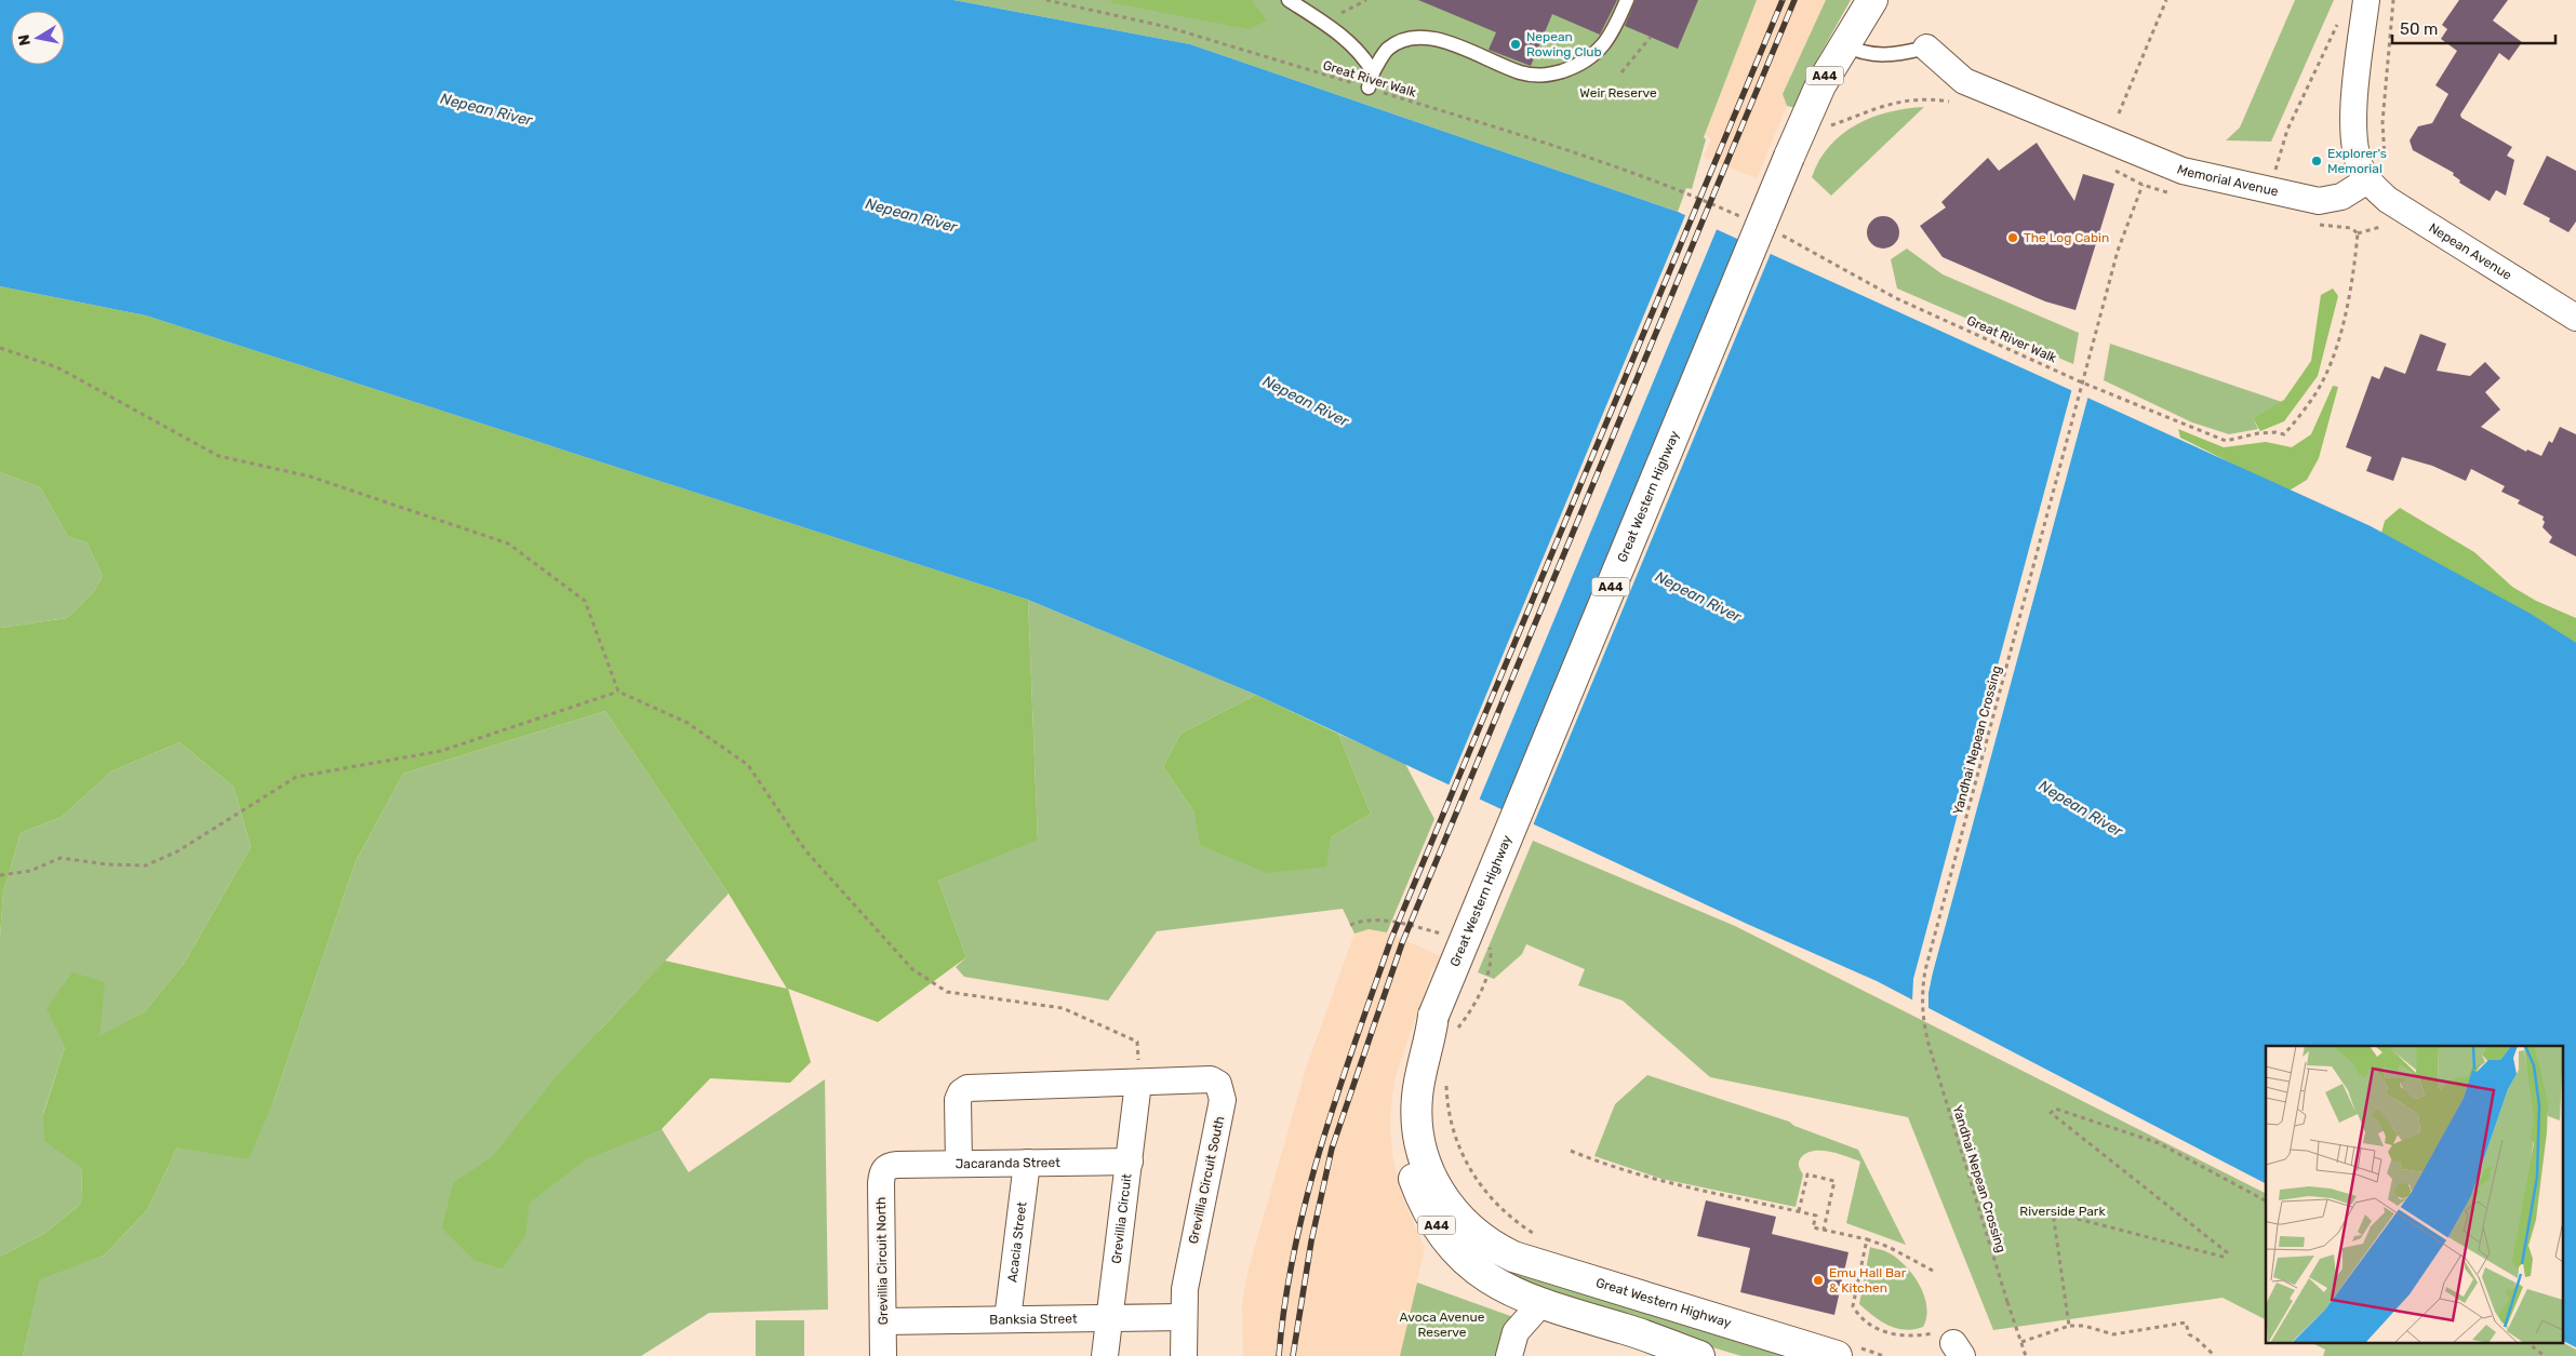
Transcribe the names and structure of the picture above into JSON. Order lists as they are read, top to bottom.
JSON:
{
  "streets": {
    "highway": ["A44", "Great Western Highway"],
    "street": [
      "Memorial Avenue",
      "Nepean Avenue",
      "Jacaranda Street",
      "Grevillia Circuit South",
      "Grevillia Circuit",
      "Acacia Street",
      "Grevillia Circuit North",
      "Banksia Street"
    ],
    "path": ["Great River Walk", "Yandhai Nepean Crossing"]
  },
  "crossings": [
    ["A44", "Great Western Highway"],
    ["Memorial Avenue", "Nepean Avenue"],
    ["Jacaranda Street", "Grevillia Circuit"],
    ["Jacaranda Street", "Acacia Street"],
    ["Jacaranda Street", "Grevillia Circuit North"],
    ["Grevillia Circuit South", "Grevillia Circuit"],
    ["Grevillia Circuit South", "Banksia Street"],
    ["Grevillia Circuit", "Banksia Street"],
    ["Acacia Street", "Banksia Street"],
    ["Grevillia Circuit North", "Banksia Street"]
  ],
  "water": ["Nepean River"],
  "parks": ["Weir Reserve", "Riverside Park", "Avoca Avenue Reserve"],
  "places": [
    "Nepean Rowing Club",
    "Explorer's Memorial",
    "The Log Cabin",
    "Emu Hall Bar & Kitchen"
  ],
  "scale_bar": "50 m",
  "north": "left"
}
